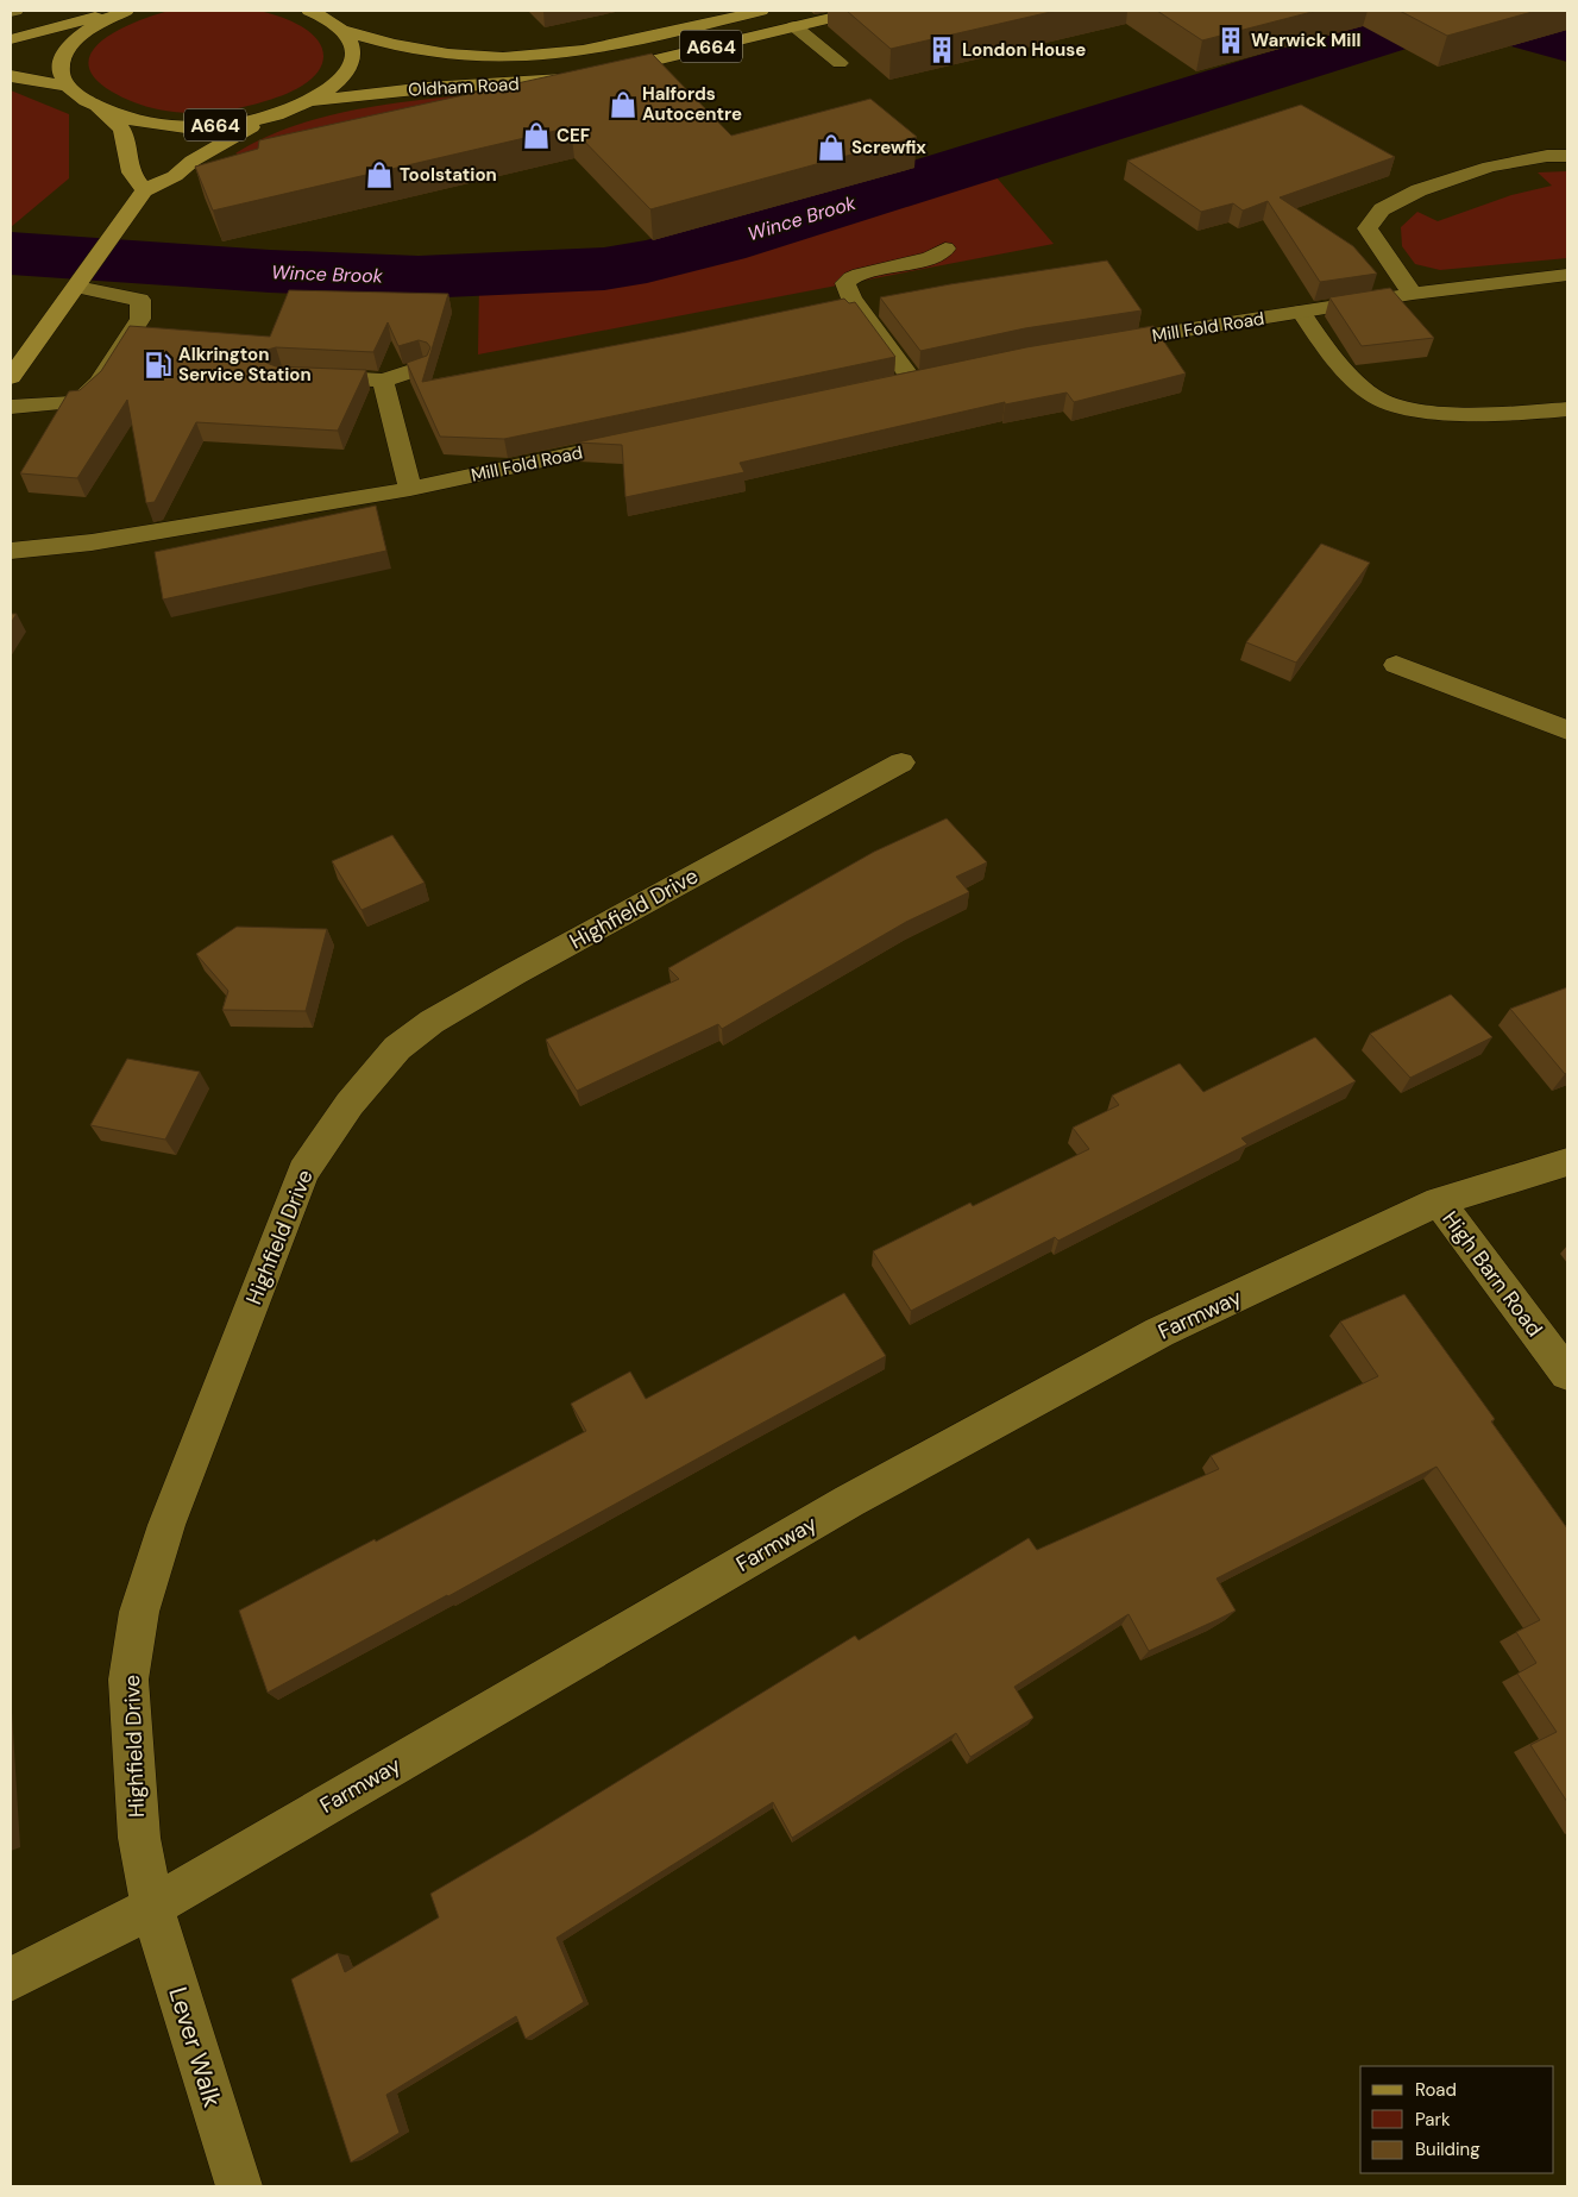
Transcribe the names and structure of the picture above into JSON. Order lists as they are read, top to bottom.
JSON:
{
  "streets": {
    "main road": ["A664", "Oldham Road"],
    "street": [
      "Mill Fold Road",
      "Highfield Drive",
      "High Barn Road",
      "Farmway",
      "Lever Walk"
    ]
  },
  "crossings": [
    ["A664", "Oldham Road"],
    ["Highfield Drive", "Farmway"],
    ["Highfield Drive", "Lever Walk"],
    ["High Barn Road", "Farmway"],
    ["Farmway", "Lever Walk"]
  ],
  "water": ["Wince Brook"],
  "places": {
    "building": ["Warwick Mill", "London House"],
    "shop": [
      "Halfords Autocentre",
      "CEF",
      "Screwfix",
      "Toolstation"
    ],
    "fuel station": ["Alkrington Service Station"]
  },
  "legend": ["Road", "Park", "Building"]
}
